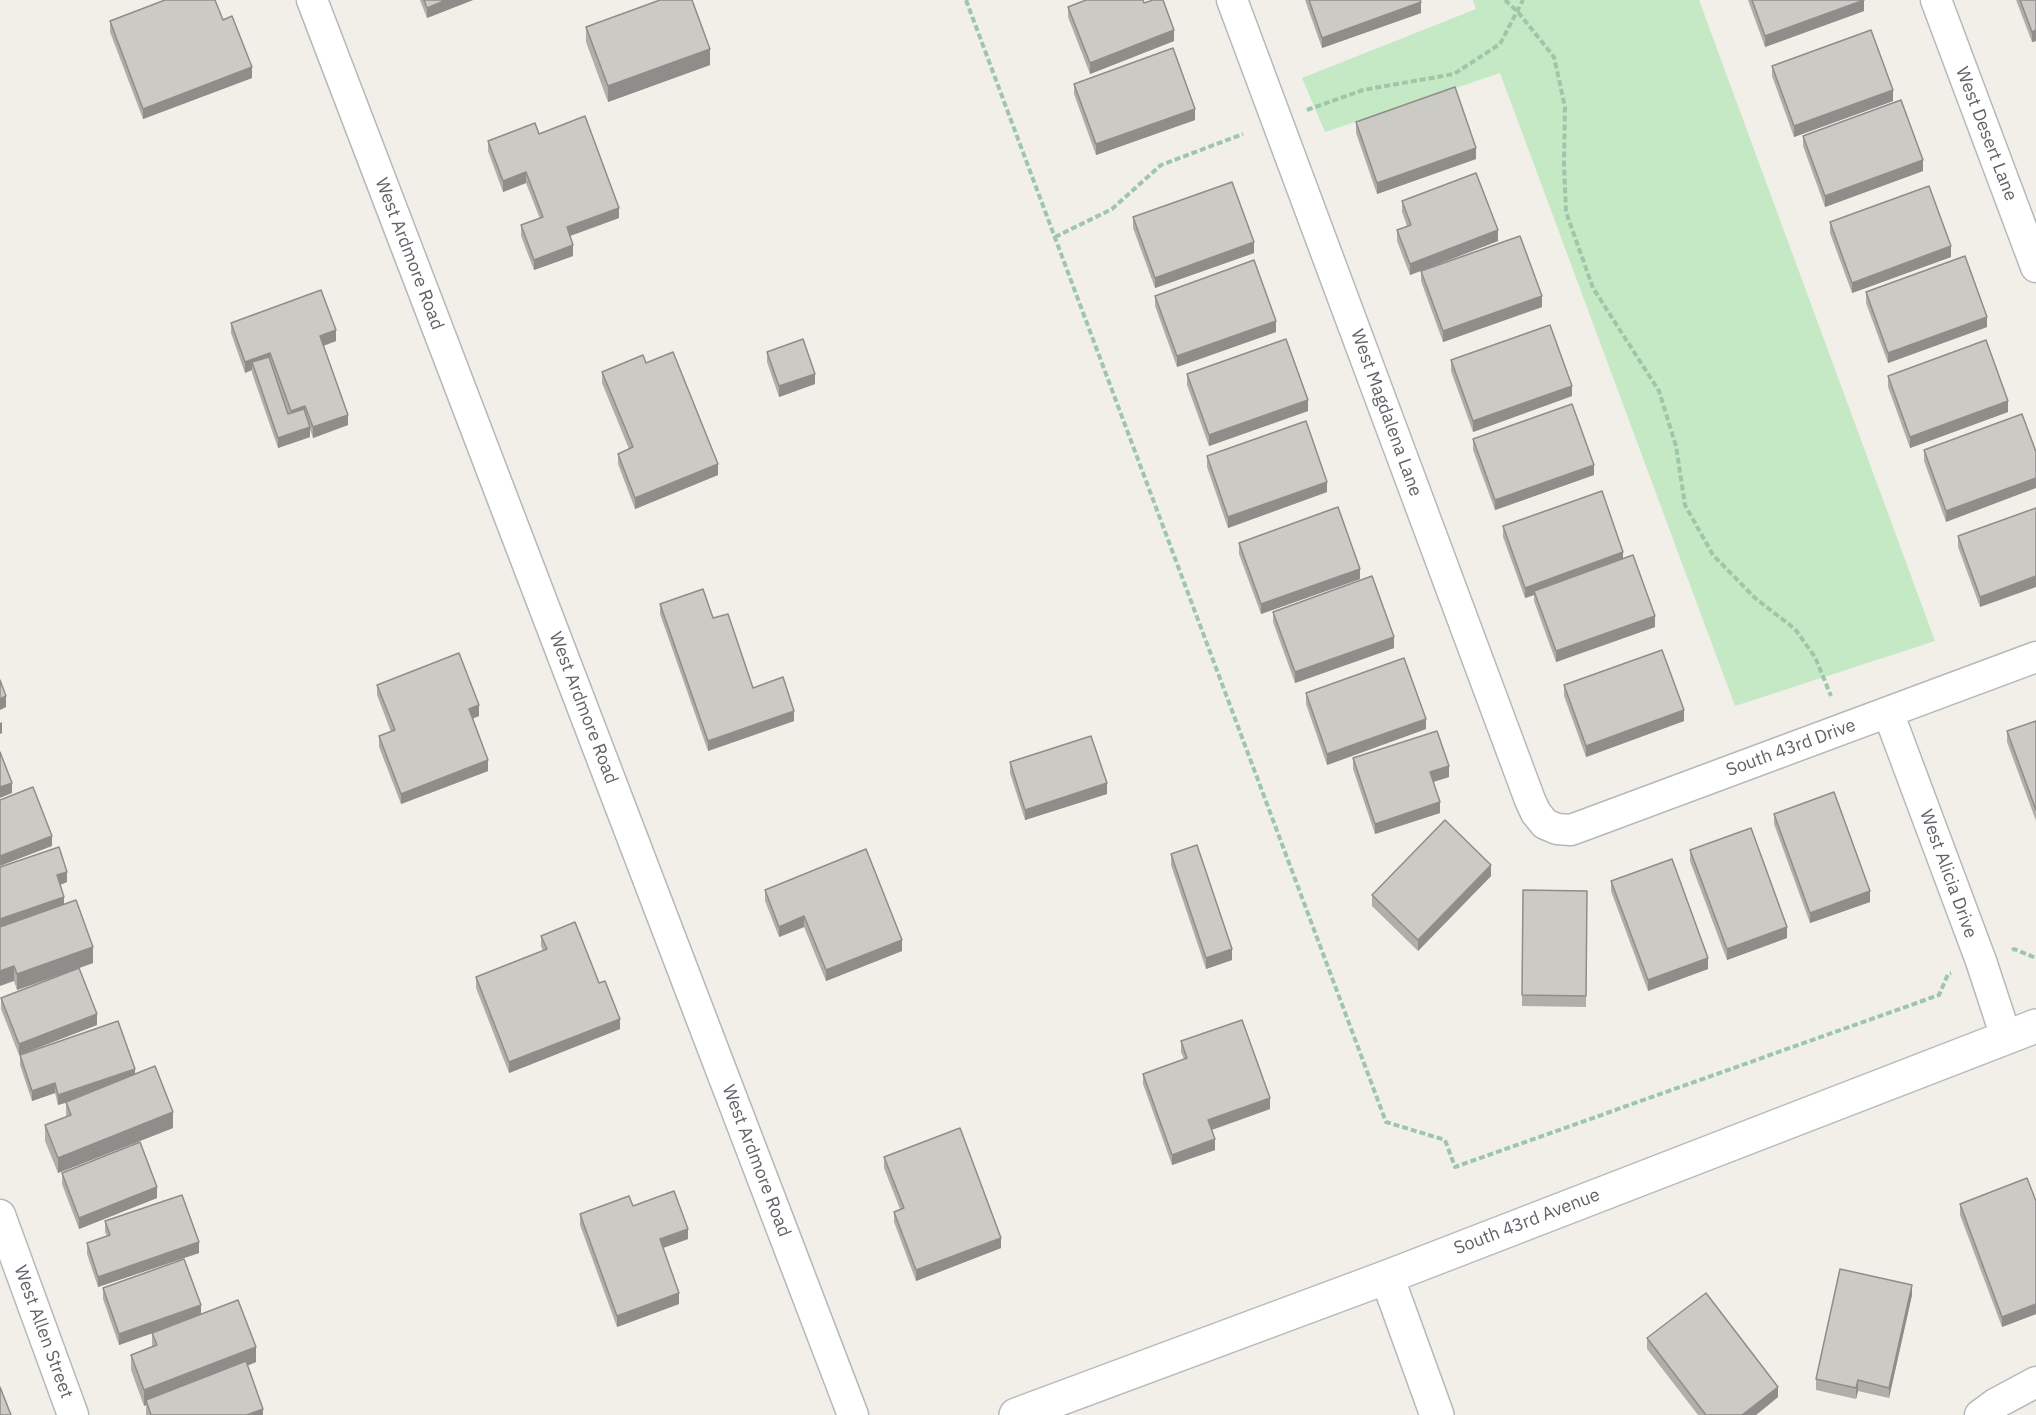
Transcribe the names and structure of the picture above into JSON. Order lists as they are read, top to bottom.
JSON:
{
  "streets": {
    "street": [
      "West Desert Lane",
      "West Ardmore Road",
      "West Magdalena Lane",
      "South 43rd Drive",
      "West Alicia Drive",
      "South 43rd Avenue",
      "West Allen Street"
    ]
  },
  "crossings": [
    ["West Magdalena Lane", "South 43rd Drive"],
    ["South 43rd Drive", "West Alicia Drive"],
    ["West Alicia Drive", "South 43rd Avenue"]
  ]
}
